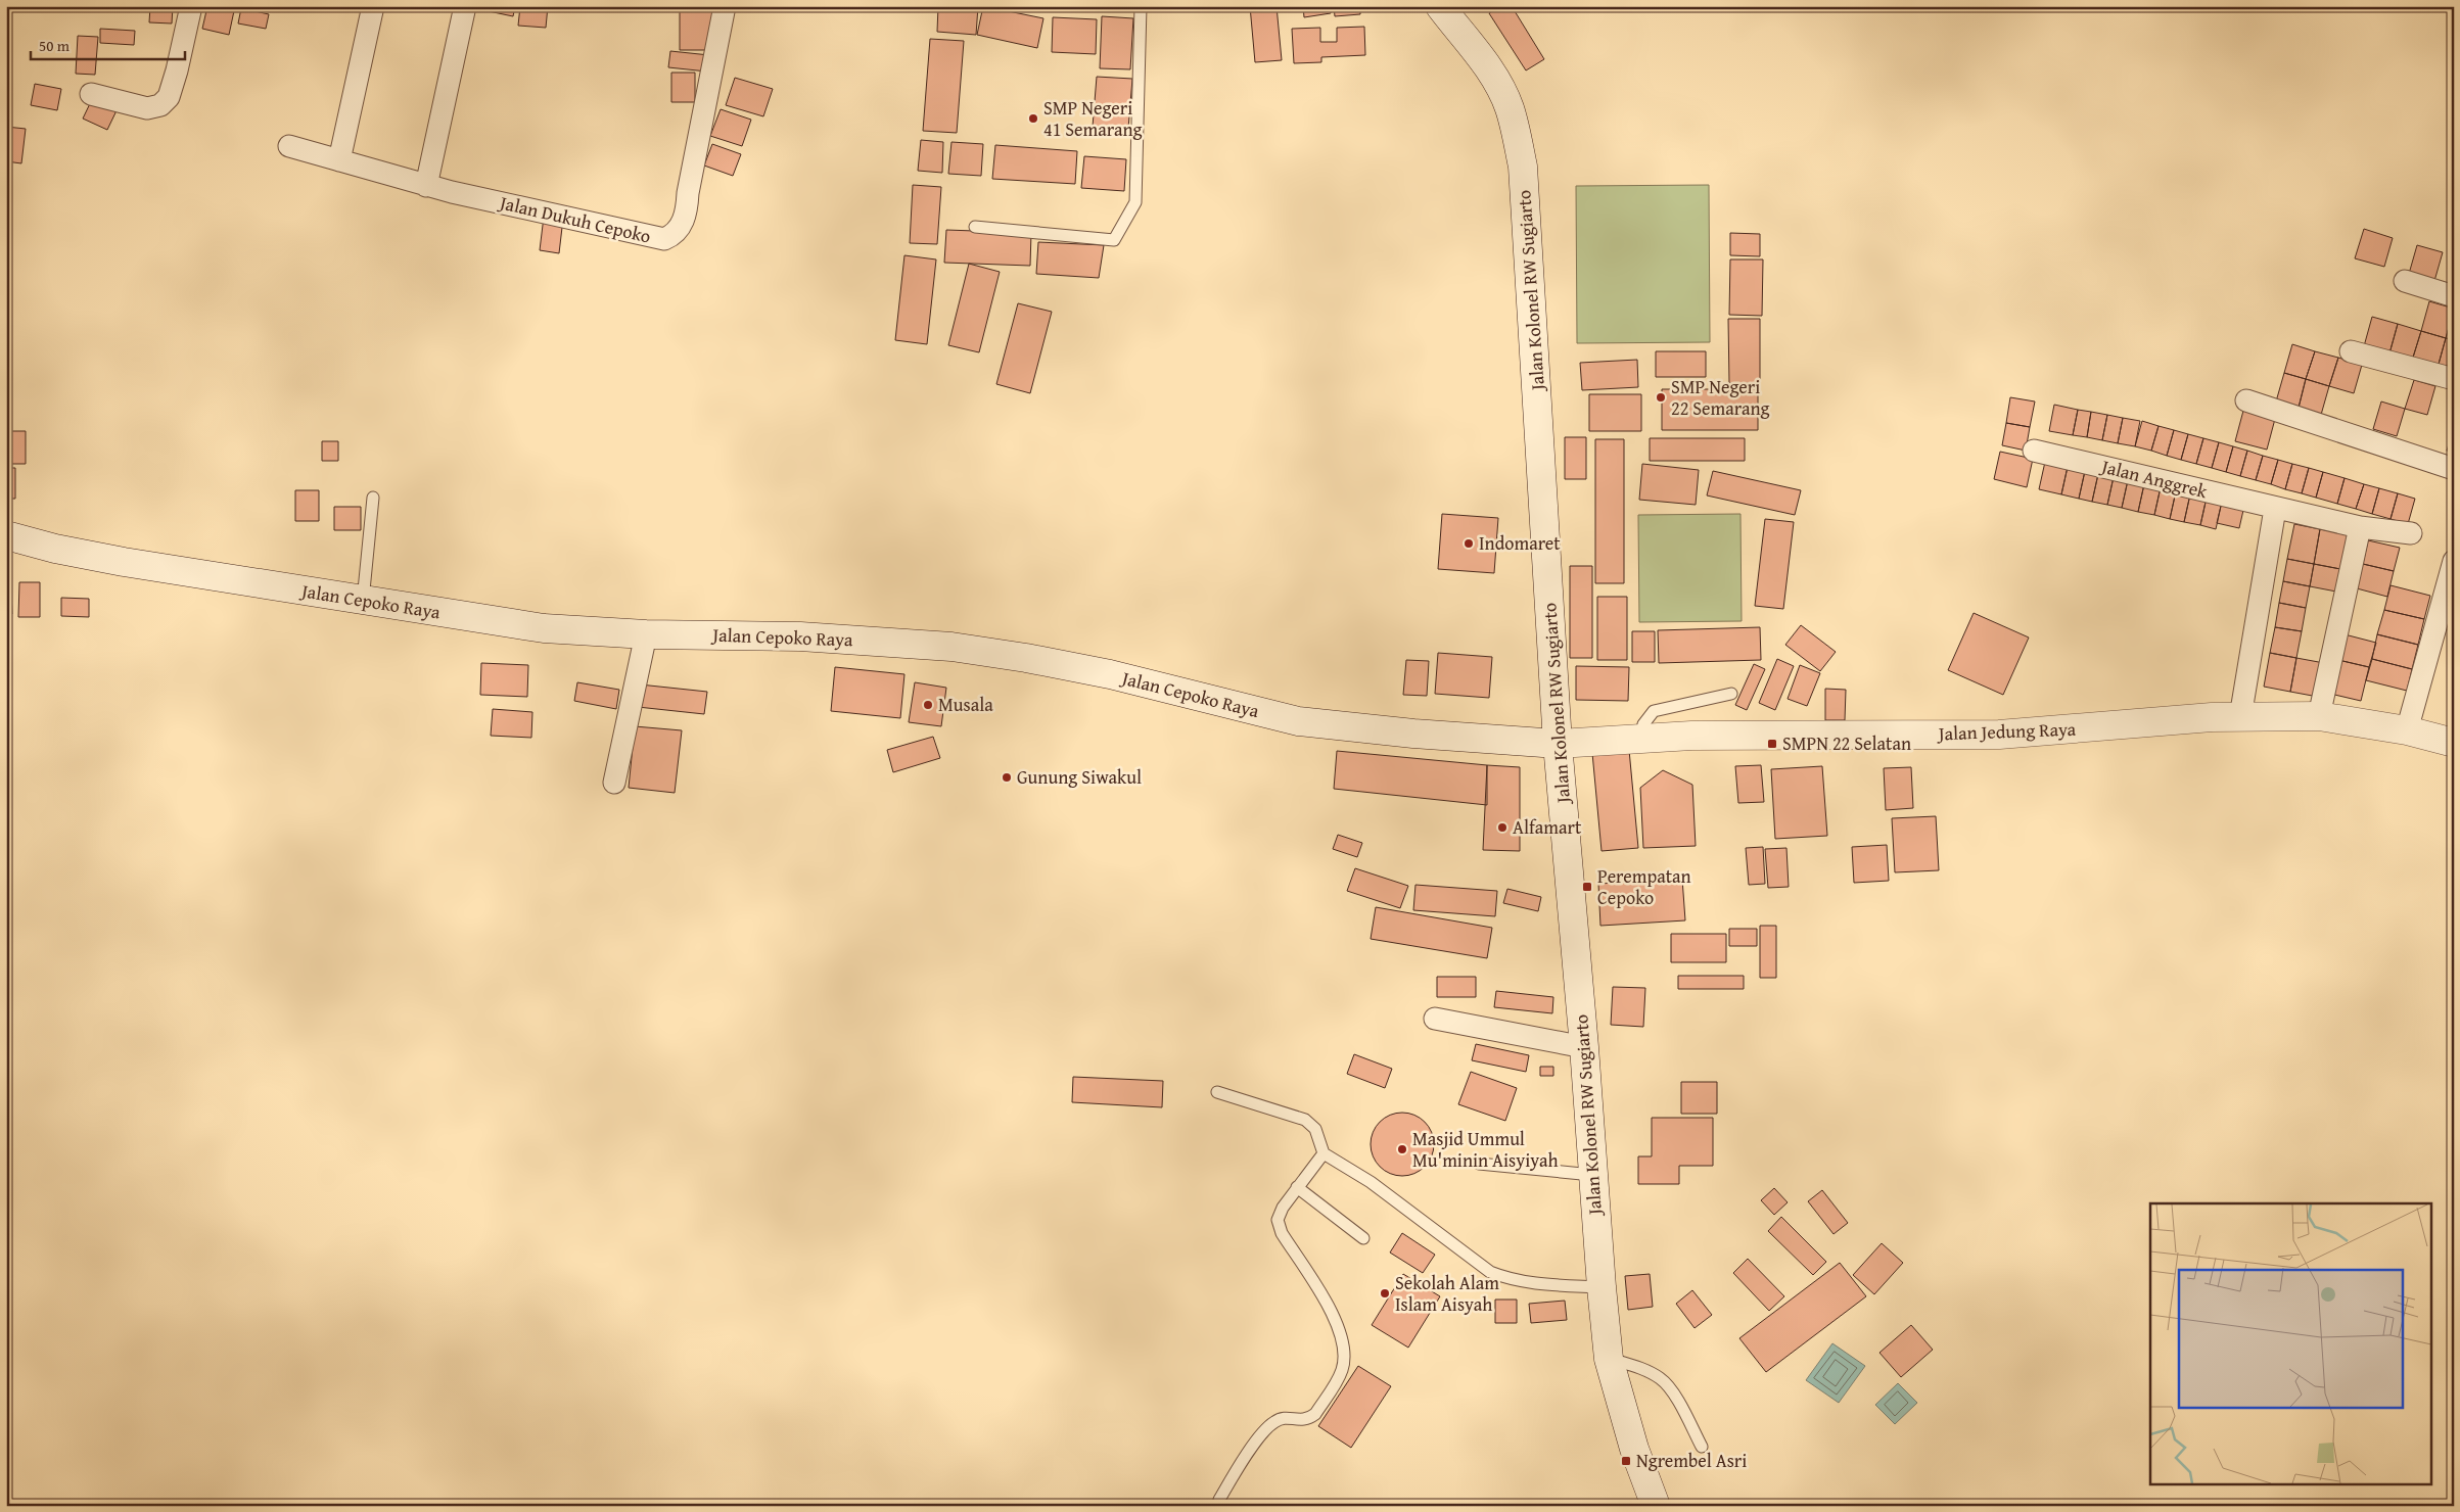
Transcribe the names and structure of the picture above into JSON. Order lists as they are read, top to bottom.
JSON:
{
  "streets": {
    "main road": ["Jalan Kolonel RW Sugiarto", "Jalan Cepoko Raya", "Jalan Jedung Raya"],
    "street": ["Jalan Dukuh Cepoko", "Jalan Anggrek"]
  },
  "crossings": [
    ["Jalan Kolonel RW Sugiarto", "Jalan Cepoko Raya"],
    ["Jalan Kolonel RW Sugiarto", "Jalan Jedung Raya"],
    ["Jalan Cepoko Raya", "Jalan Jedung Raya"]
  ],
  "places": {
    "other": [
      "SMP Negeri 41 Semarang",
      "SMP Negeri 22 Semarang",
      "Indomaret",
      "Musala",
      "Gunung Siwakul",
      "Alfamart",
      "Masjid Ummul Mu'minin Aisyiyah",
      "Sekolah Alam Islam Aisyah"
    ],
    "transit": ["SMPN 22 Selatan", "Perempatan Cepoko", "Ngrembel Asri"]
  },
  "scale_bar": "50 m"
}
